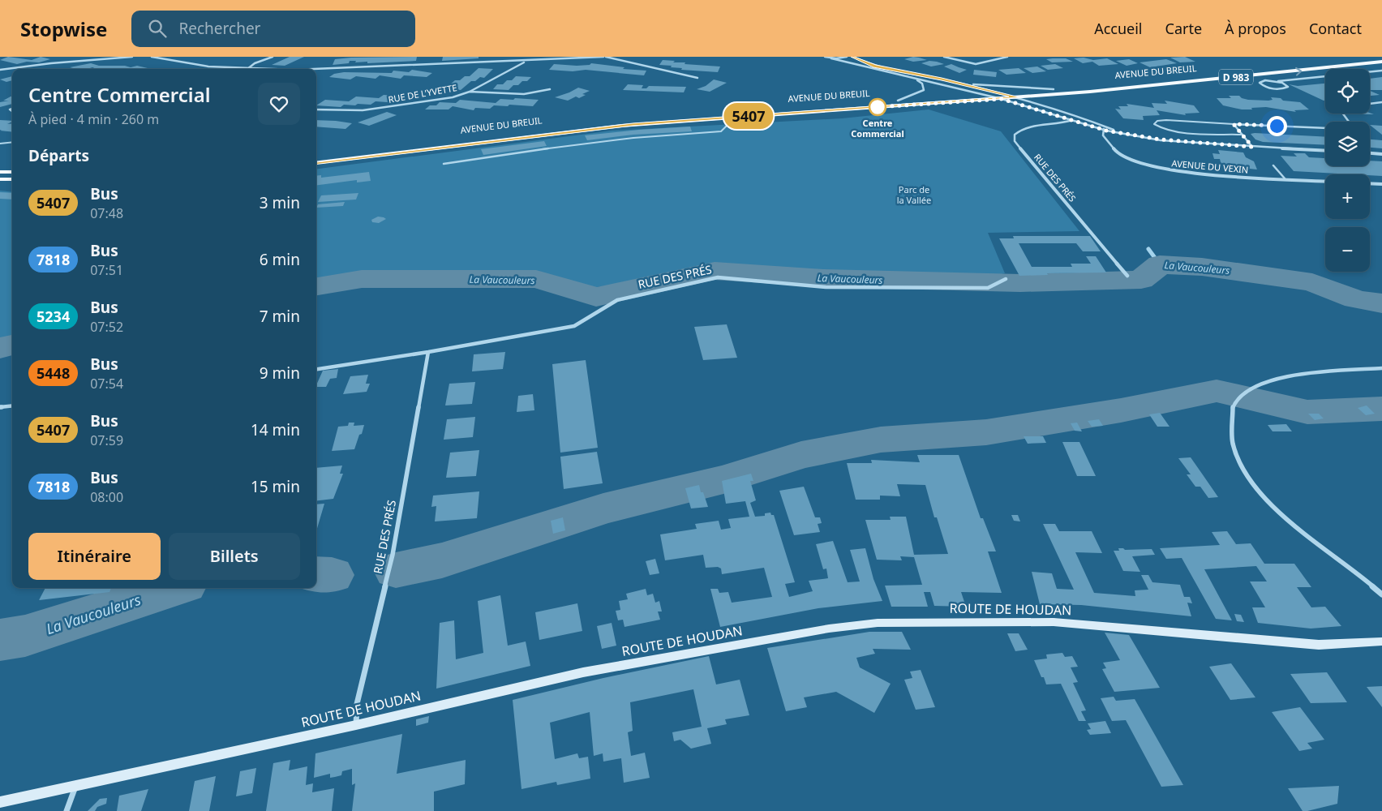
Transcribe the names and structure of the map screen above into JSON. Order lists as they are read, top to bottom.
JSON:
{
  "streets": {
    "main road": ["AVENUE DU BREUIL", "D 983"],
    "street": [
      "RUE DE L'YVETTE",
      "AVENUE DU VEXIN",
      "RUE DES PRÉS",
      "ROUTE DE HOUDAN"
    ]
  },
  "crossings": [
    ["AVENUE DU BREUIL", "D 983"],
    ["RUE DES PRÉS", "ROUTE DE HOUDAN"]
  ],
  "water": ["La Vaucouleurs"],
  "parks": ["Parc de la Vallée"],
  "places": ["Centre Commercial"],
  "lines": ["bus line 5407"],
  "page": {
    "header": "Stopwise",
    "search": "Rechercher",
    "nav": [
      "Accueil",
      "Carte",
      "À propos",
      "Contact"
    ],
    "on_map": "5407",
    "map_buttons": ["+", "−"],
    "heading": [
      ["Centre Commercial", "À pied · 4 min · 260 m"],
      "Départs"
    ],
    "list": [
      {
        "mark": "5407",
        "name": "Bus",
        "note": "07:48",
        "value": "3 min"
      },
      {
        "mark": "7818",
        "name": "Bus",
        "note": "07:51",
        "value": "6 min"
      },
      {
        "mark": "5234",
        "name": "Bus",
        "note": "07:52",
        "value": "7 min"
      },
      {
        "mark": "5448",
        "name": "Bus",
        "note": "07:54",
        "value": "9 min"
      },
      {
        "mark": "5407",
        "name": "Bus",
        "note": "07:59",
        "value": "14 min"
      },
      {
        "mark": "7818",
        "name": "Bus",
        "note": "08:00",
        "value": "15 min"
      }
    ],
    "buttons": ["Itinéraire", "Billets"]
  }
}
